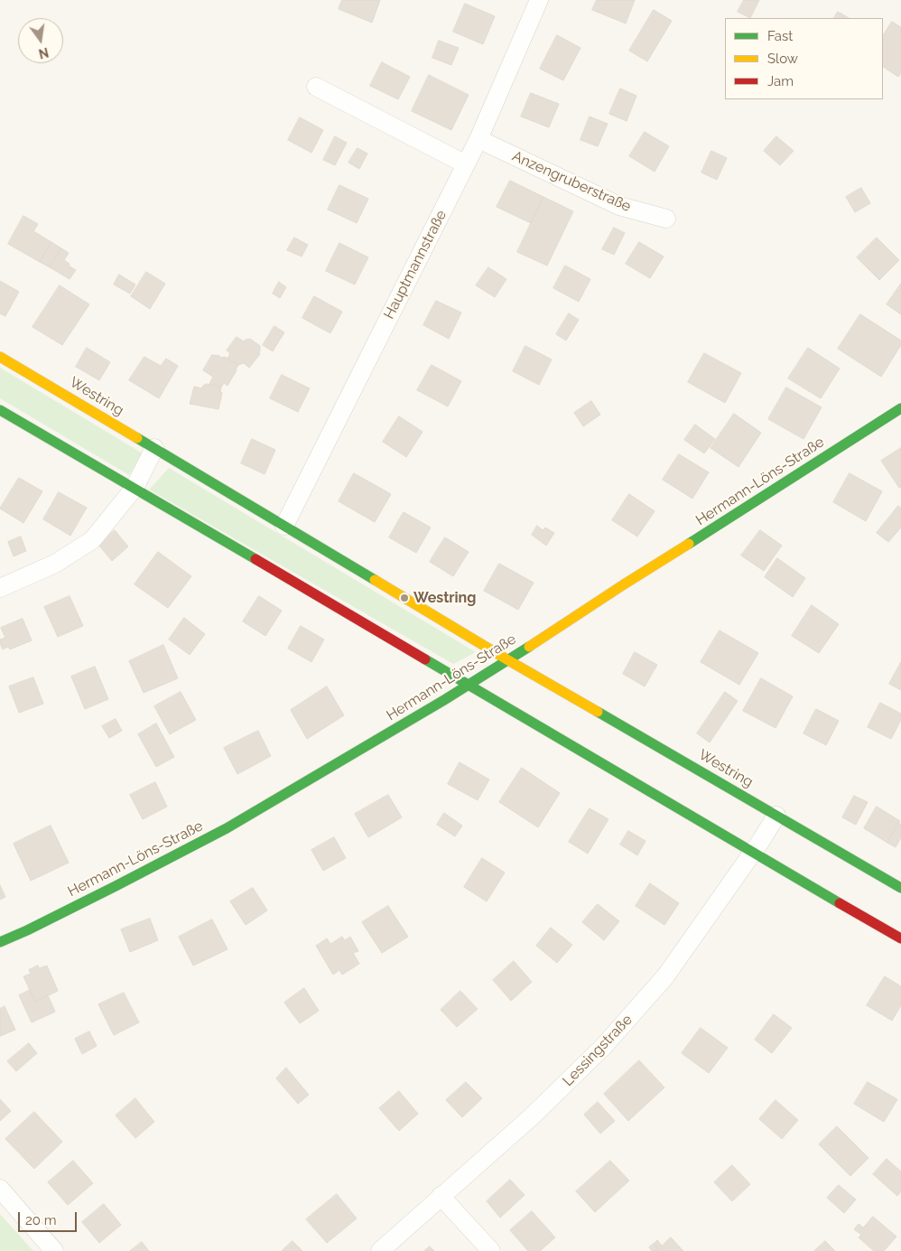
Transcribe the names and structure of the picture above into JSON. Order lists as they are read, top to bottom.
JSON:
{
  "streets": {
    "street": [
      "Anzengruberstraße",
      "Hauptmannstraße",
      "Westring",
      "Hermann-Löns-Straße",
      "Lessingstraße"
    ]
  },
  "crossings": [
    ["Anzengruberstraße", "Hauptmannstraße"],
    ["Hauptmannstraße", "Westring"],
    ["Westring", "Hermann-Löns-Straße"],
    ["Westring", "Lessingstraße"]
  ],
  "places": ["Westring"],
  "legend": ["Fast", "Slow", "Jam"],
  "scale_bar": "20 m",
  "north": "bottom"
}
